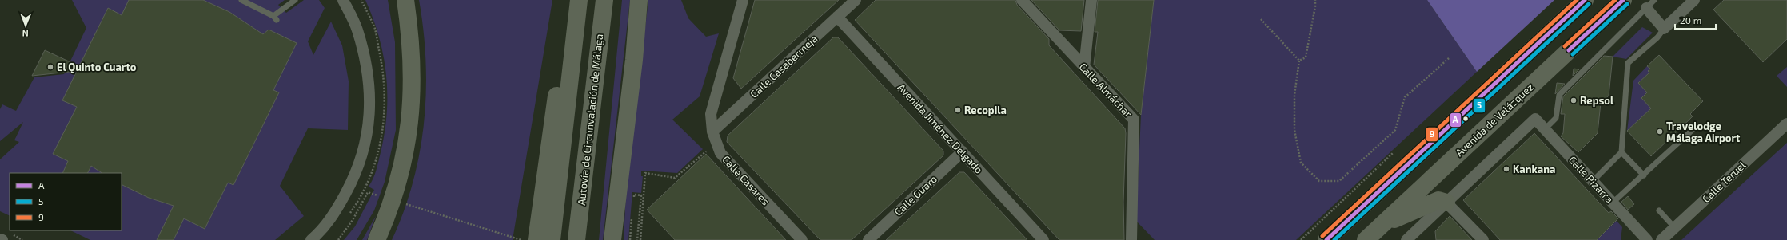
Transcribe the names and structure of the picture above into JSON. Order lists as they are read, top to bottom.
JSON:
{
  "streets": {
    "highway": ["Autovía de Circunvalación de Málaga", "Avenida de Velázquez"],
    "street": [
      "Calle Casabermeja",
      "Calle Almáchar",
      "Avenida Jiménez Delgado",
      "Calle Pizarra",
      "Calle Casares",
      "Calle Teruel",
      "Calle Guaro"
    ]
  },
  "crossings": [
    ["Calle Casabermeja", "Avenida Jiménez Delgado"],
    ["Calle Casabermeja", "Calle Casares"],
    ["Avenida Jiménez Delgado", "Calle Guaro"]
  ],
  "places": [
    "El Quinto Cuarto",
    "Repsol",
    "Recopila",
    "Travelodge Málaga Airport",
    "Kankana"
  ],
  "lines": ["transit line A", "transit line 9", "transit line 5"],
  "legend": ["A", "5", "9"],
  "scale_bar": "20 m",
  "north": "bottom"
}
